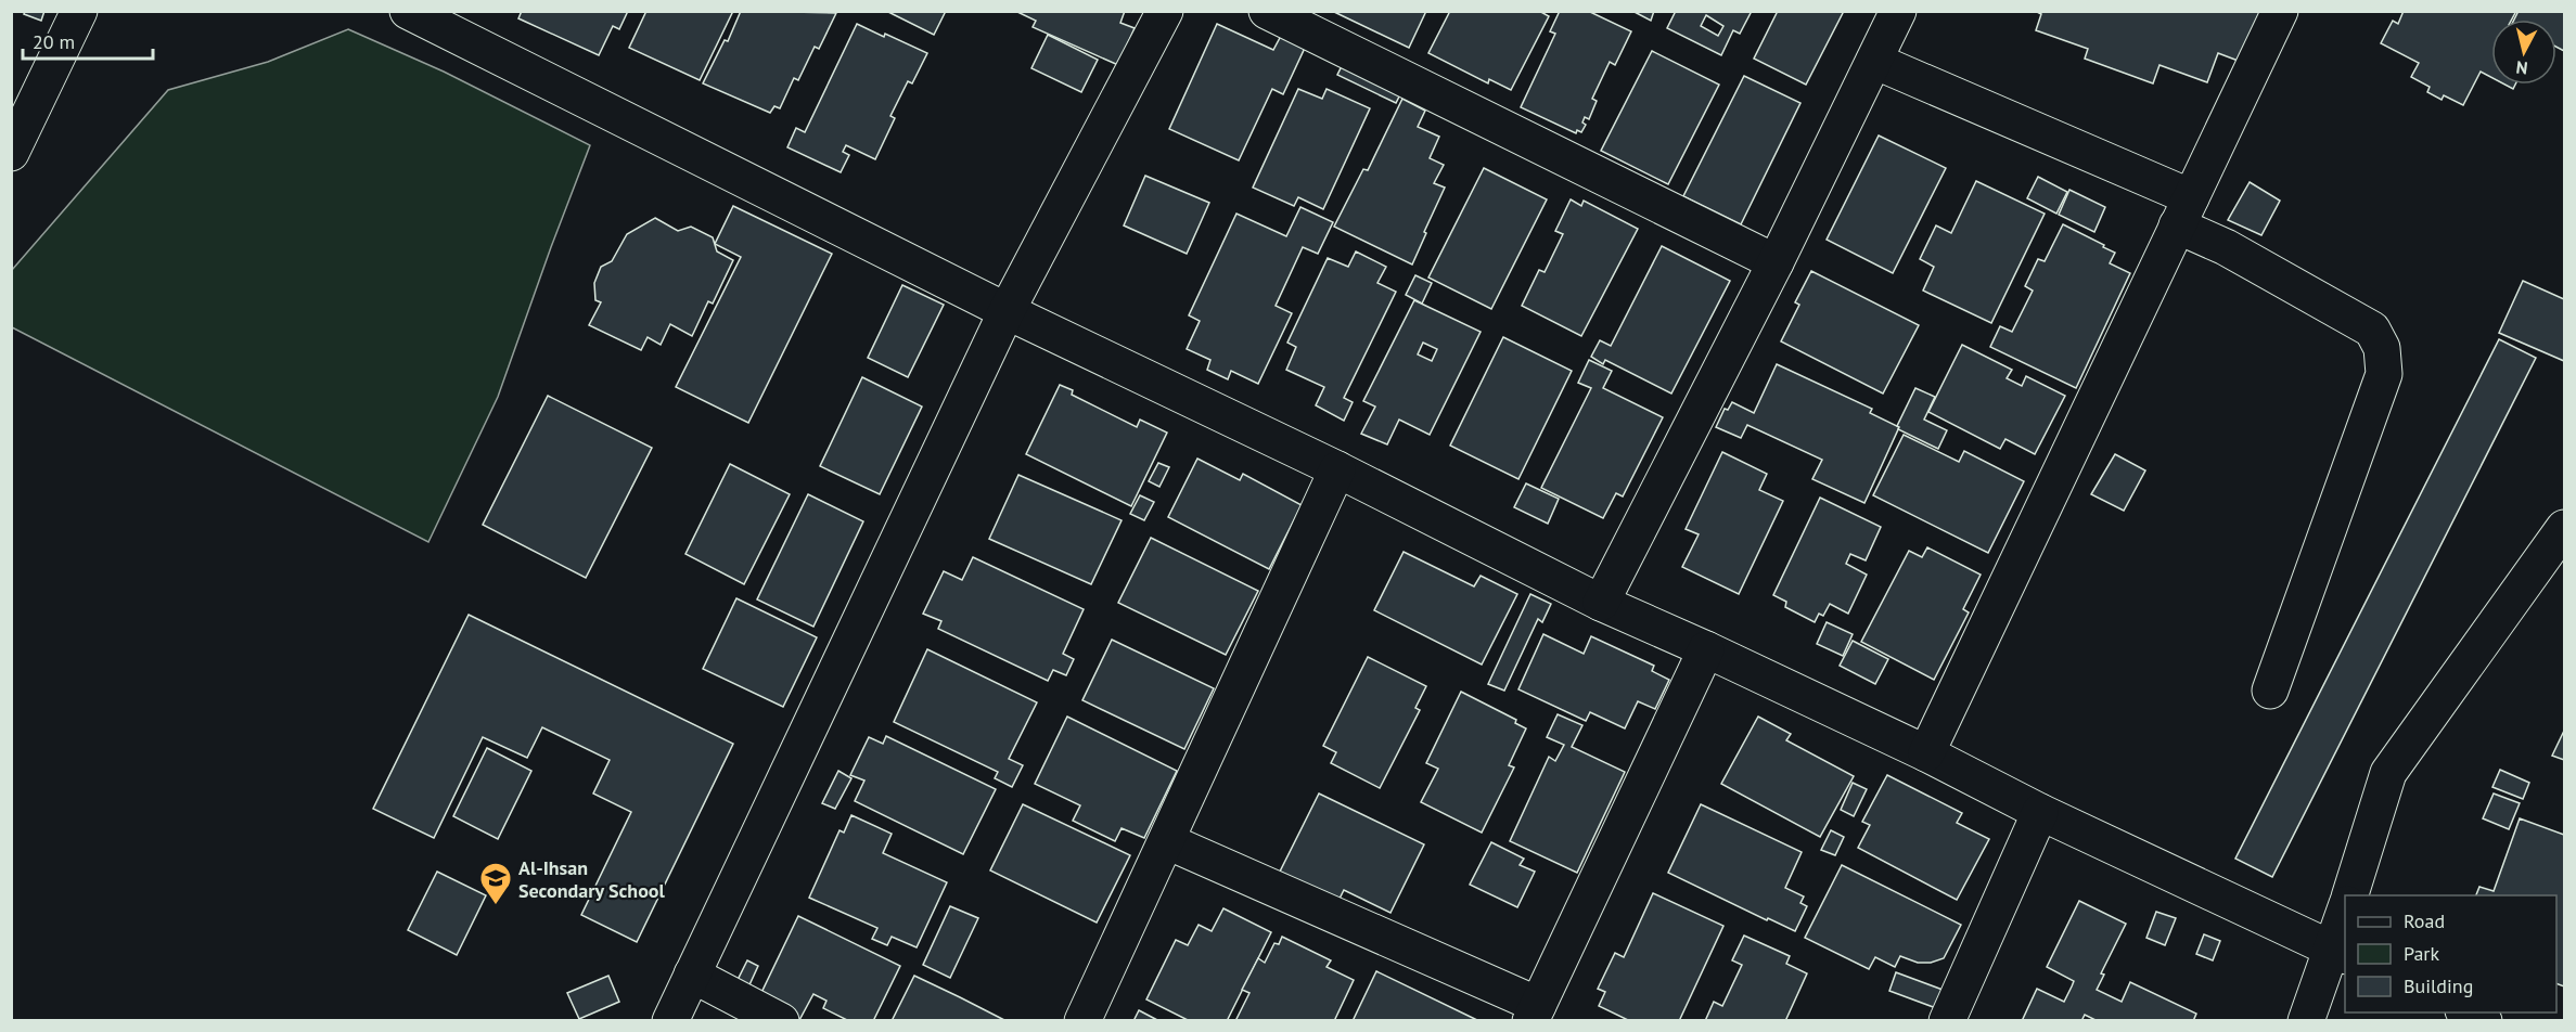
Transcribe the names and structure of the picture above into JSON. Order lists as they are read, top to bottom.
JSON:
{
  "places": {
    "school or university": ["Al-Ihsan Secondary School"]
  },
  "legend": ["Road", "Park", "Building"],
  "scale_bar": "20 m",
  "north": "bottom"
}
